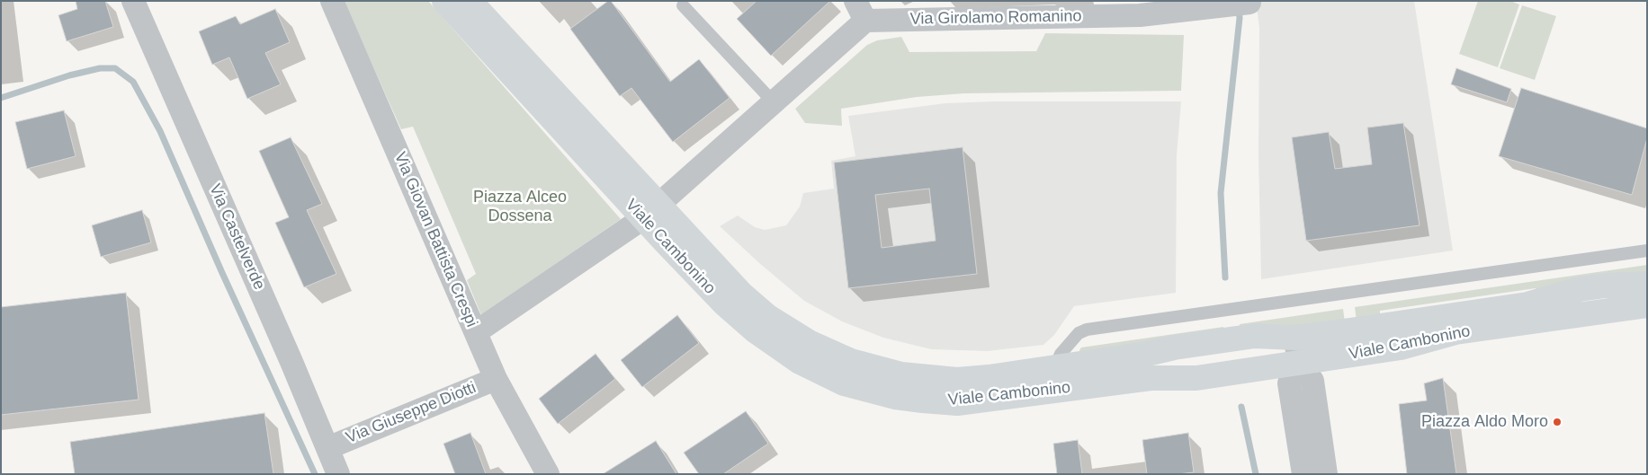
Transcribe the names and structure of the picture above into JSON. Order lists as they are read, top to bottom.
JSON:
{
  "streets": {
    "street": [
      "Via Girolamo Romanino",
      "Via Castelverde",
      "Via Giovan Battista Crespi",
      "Viale Cambonino",
      "Via Giuseppe Diotti"
    ]
  },
  "crossings": [
    ["Via Girolamo Romanino", "Viale Cambonino"],
    ["Via Castelverde", "Via Giuseppe Diotti"],
    ["Via Giovan Battista Crespi", "Via Giuseppe Diotti"]
  ],
  "parks": ["Piazza Alceo Dossena"],
  "places": ["Piazza Aldo Moro"]
}
